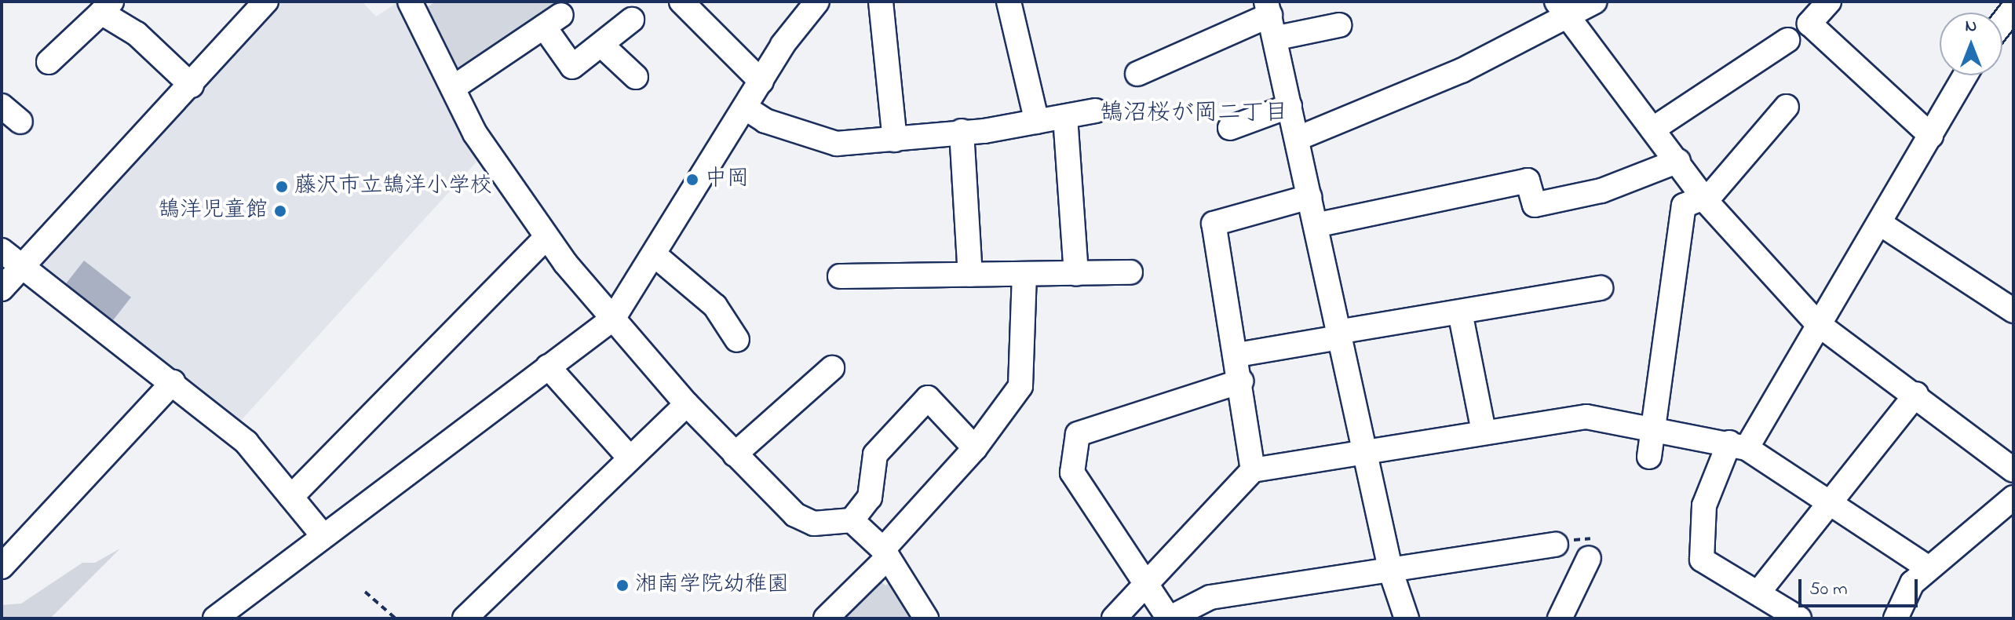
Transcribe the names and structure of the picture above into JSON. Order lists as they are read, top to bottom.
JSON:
{
  "districts": ["鵠沼桜が岡二丁目"],
  "places": [
    "中岡",
    "藤沢市立鵠洋小学校",
    "鵠洋児童館",
    "湘南学院幼稚園"
  ],
  "scale_bar": "50 m",
  "north": "top"
}
